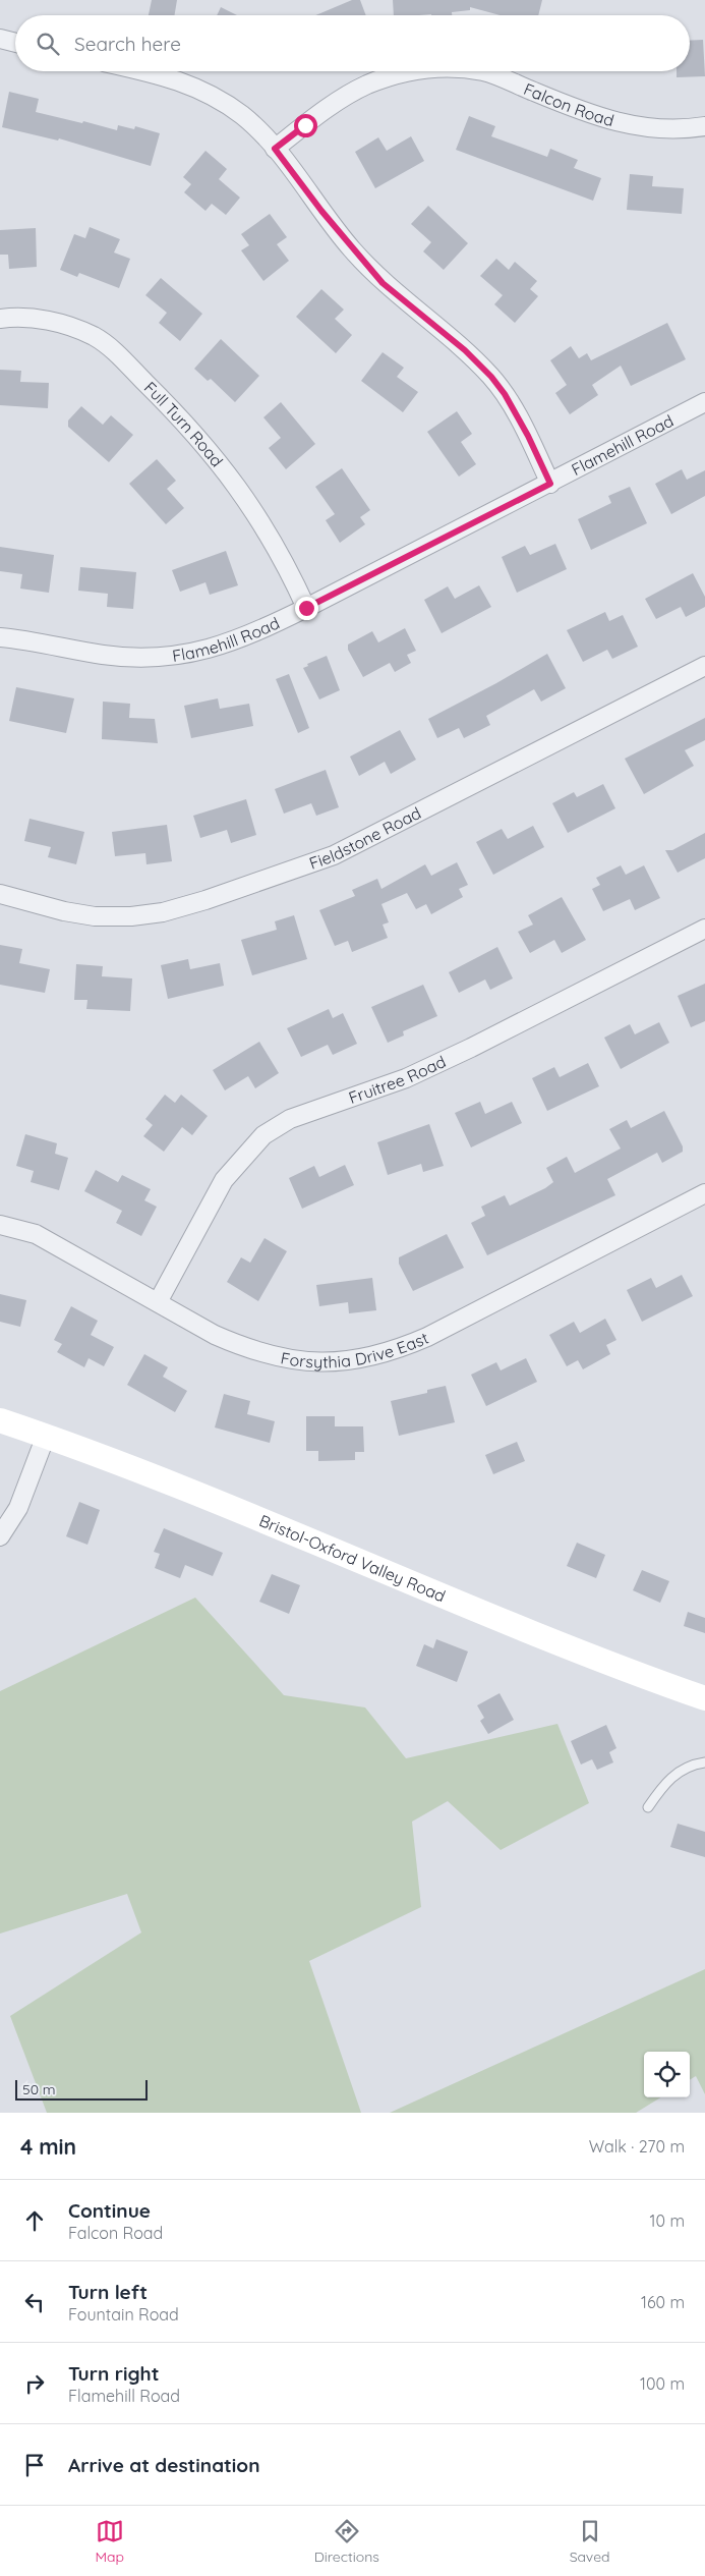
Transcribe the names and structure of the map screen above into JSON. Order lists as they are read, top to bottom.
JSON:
{
  "streets": {
    "main road": ["Bristol-Oxford Valley Road"],
    "street": [
      "Falcon Road",
      "Full Turn Road",
      "Flamehill Road",
      "Fieldstone Road",
      "Fruitree Road",
      "Forsythia Drive East"
    ]
  },
  "crossings": [
    ["Full Turn Road", "Flamehill Road"],
    ["Fruitree Road", "Forsythia Drive East"]
  ],
  "scale_bar": "50 m",
  "page": {
    "search": "Search here",
    "scale": "50 m",
    "heading": ["4 min", "Walk · 270 m"],
    "list": [
      ["Continue", "Falcon Road", "10 m"],
      ["Turn left", "Fountain Road", "160 m"],
      ["Turn right", "Flamehill Road", "100 m"],
      "Arrive at destination"
    ],
    "nav": ["Map", "Directions", "Saved"]
  }
}
